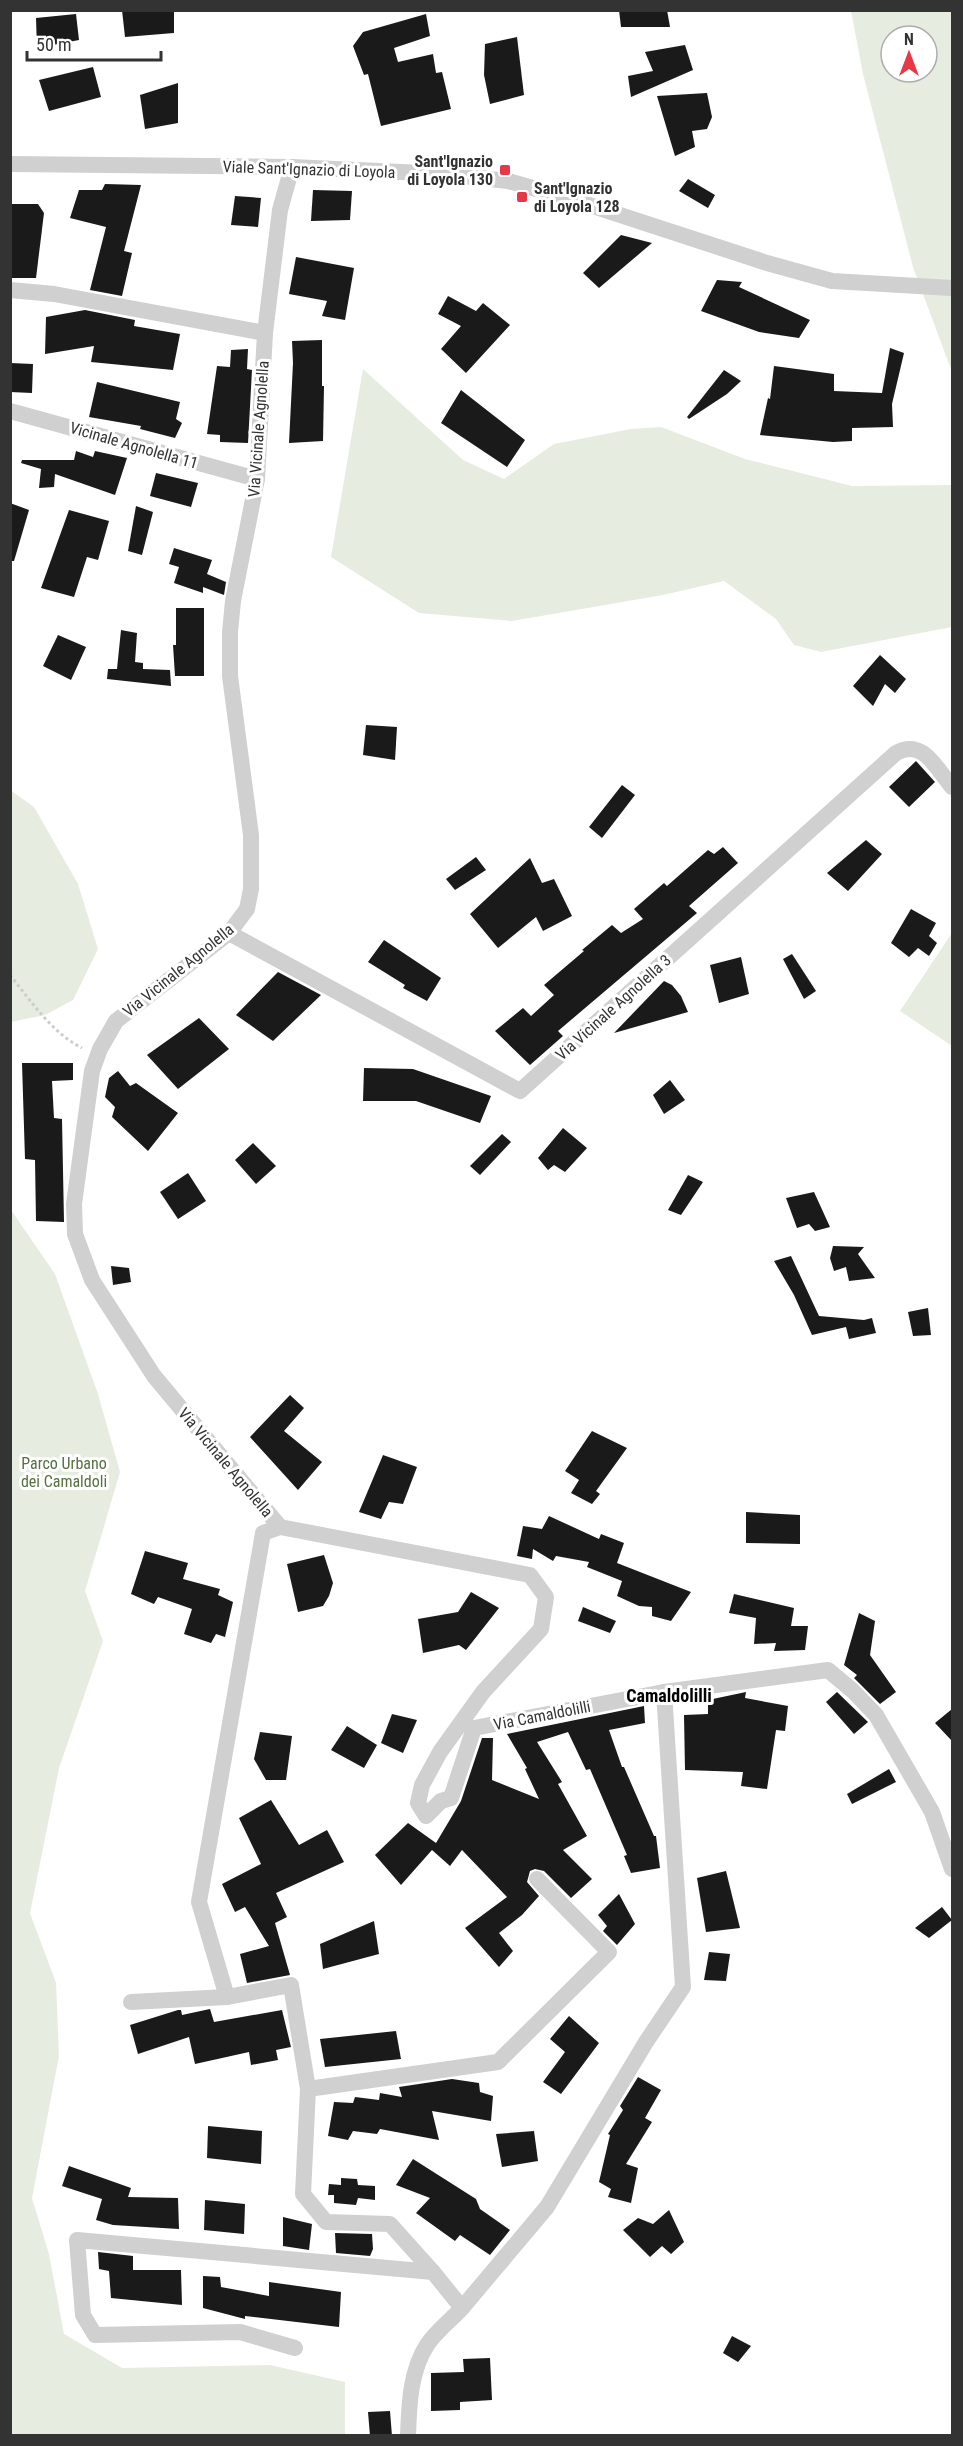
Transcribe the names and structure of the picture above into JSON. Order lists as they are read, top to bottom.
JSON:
{
  "streets": {
    "street": [
      "Viale Sant'Ignazio di Loyola",
      "Via Vicinale Agnolella",
      "Vicinale Agnolella 11",
      "Via Vicinale Agnolella 3",
      "Via Camaldolilli"
    ]
  },
  "crossings": [
    ["Viale Sant'Ignazio di Loyola", "Via Vicinale Agnolella"],
    ["Via Vicinale Agnolella", "Vicinale Agnolella 11"],
    ["Via Vicinale Agnolella", "Via Vicinale Agnolella 3"],
    ["Via Vicinale Agnolella", "Via Camaldolilli"]
  ],
  "districts": ["Camaldolilli"],
  "parks": ["Parco Urbano dei Camaldoli"],
  "places": {
    "transit": ["Sant'Ignazio di Loyola 130", "Sant'Ignazio di Loyola 128"]
  },
  "scale_bar": "50 m",
  "north": "top"
}
